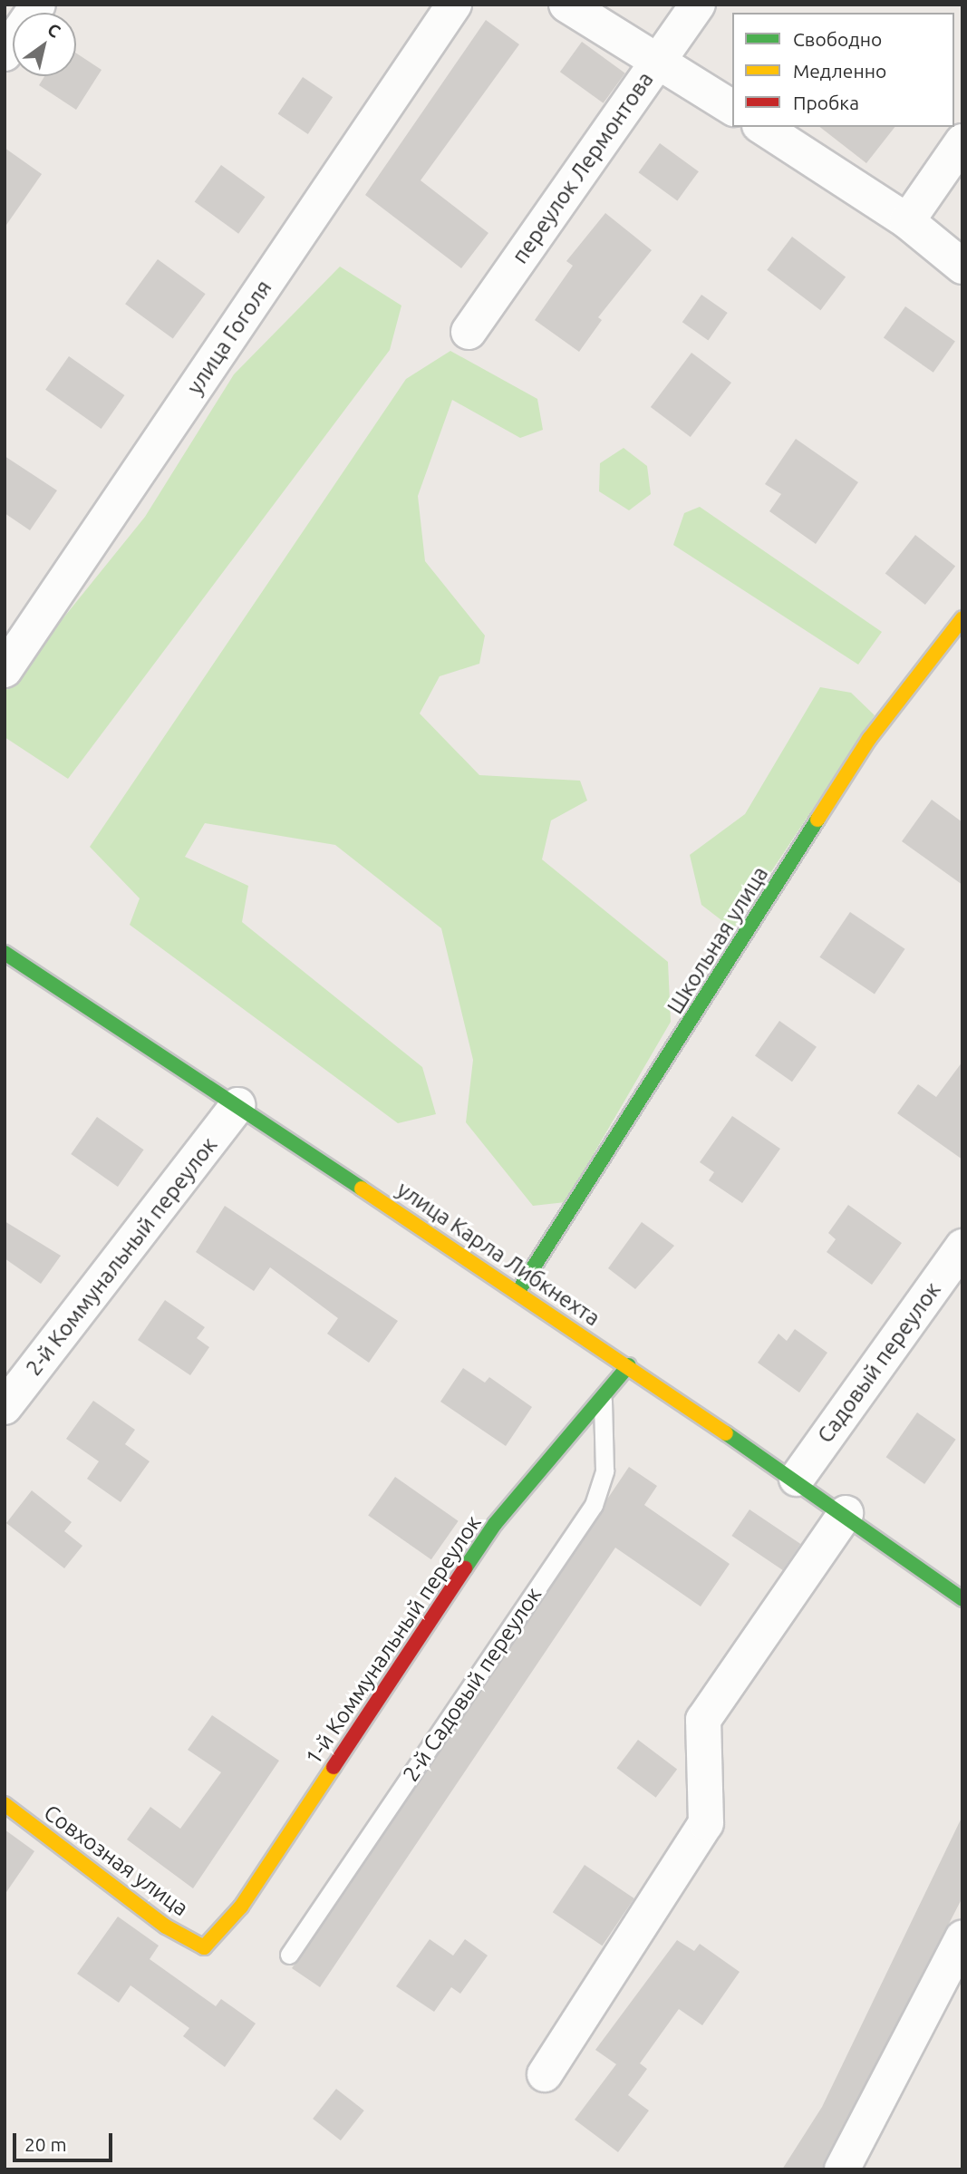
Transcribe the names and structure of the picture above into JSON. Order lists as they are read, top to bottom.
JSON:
{
  "streets": {
    "street": [
      "переулок Лермонтова",
      "улица Гоголя",
      "Школьная улица",
      "улица Карла Либкнехта",
      "2-й Коммунальный переулок",
      "Садовый переулок",
      "1-й Коммунальный переулок",
      "Совхозная улица"
    ],
    "lane": ["2-й Садовый переулок"]
  },
  "crossings": [
    ["Школьная улица", "улица Карла Либкнехта"],
    ["улица Карла Либкнехта", "2-й Коммунальный переулок"],
    ["улица Карла Либкнехта", "Садовый переулок"],
    ["улица Карла Либкнехта", "1-й Коммунальный переулок"],
    ["1-й Коммунальный переулок", "2-й Садовый переулок"],
    ["1-й Коммунальный переулок", "Совхозная улица"]
  ],
  "legend": ["Свободно", "Медленно", "Пробка"],
  "scale_bar": "20 m",
  "north": "top right"
}
